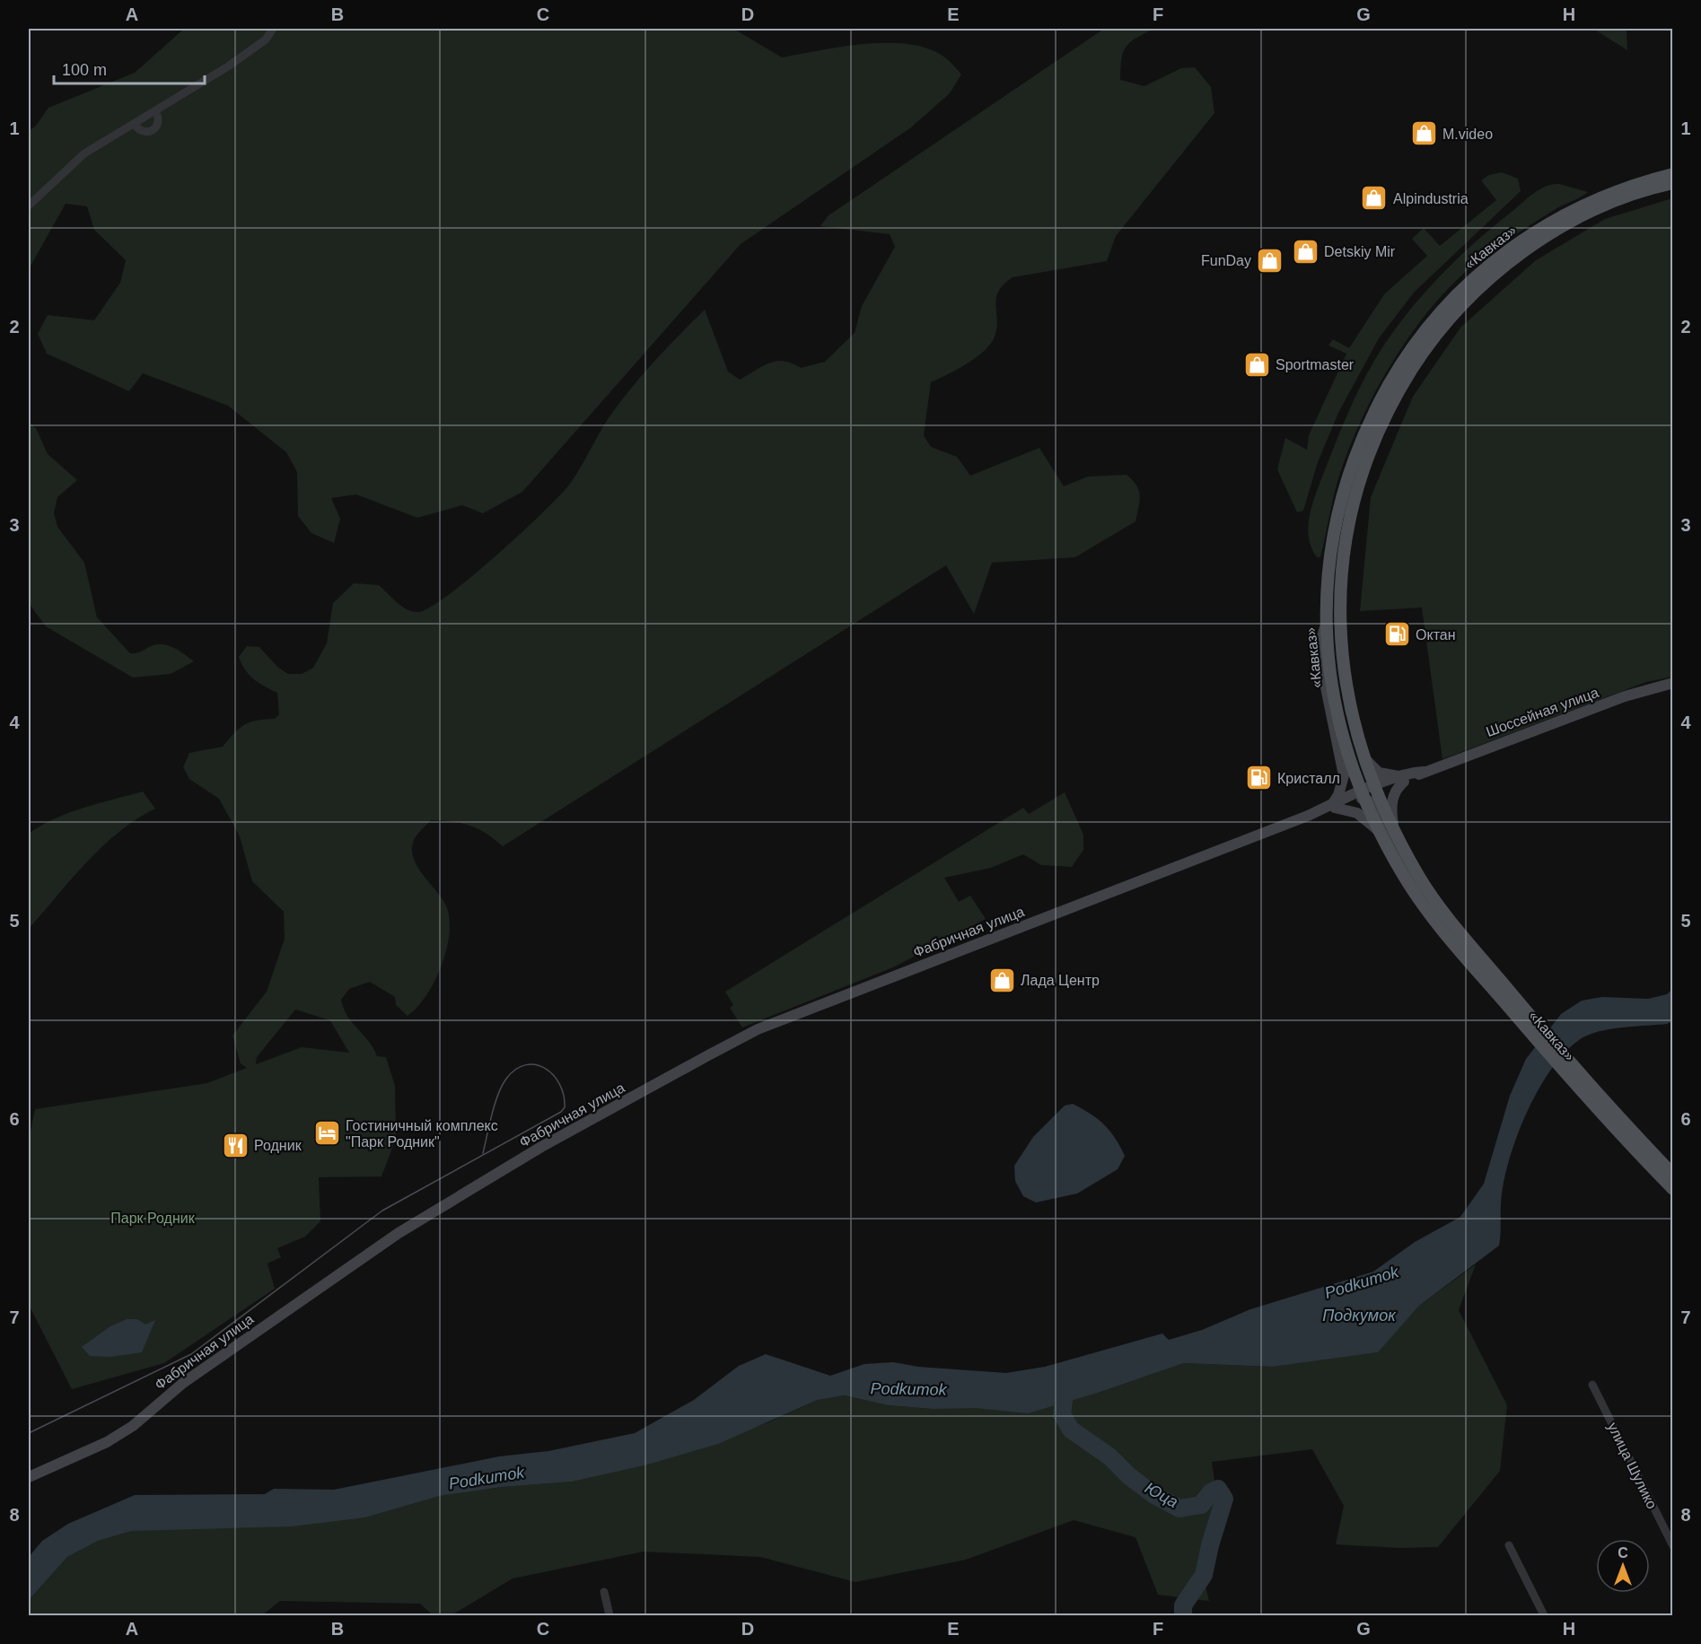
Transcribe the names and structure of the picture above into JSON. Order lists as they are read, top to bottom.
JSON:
{
  "streets": {
    "main road": ["«Кавказ»", "Шоссейная улица", "Фабричная улица"],
    "street": ["улица Шулико"]
  },
  "crossings": [
    ["«Кавказ»", "Шоссейная улица"]
  ],
  "water": ["Podkumok", "Подкумок", "Юца"],
  "parks": ["Парк Родник"],
  "places": {
    "shop": [
      "M.video",
      "Alpindustria",
      "Detskiy Mir",
      "FunDay",
      "Sportmaster",
      "Лада Центр"
    ],
    "fuel station": ["Октан", "Кристалл"],
    "hotel": ["Гостиничный комплекс \"Парк Родник\""],
    "restaurant": ["Родник"]
  },
  "scale_bar": "100 m",
  "north": "top",
  "grid": {
    "columns": [
      "A",
      "B",
      "C",
      "D",
      "E",
      "F",
      "G",
      "H"
    ],
    "rows": [
      "1",
      "2",
      "3",
      "4",
      "5",
      "6",
      "7",
      "8"
    ]
  }
}
